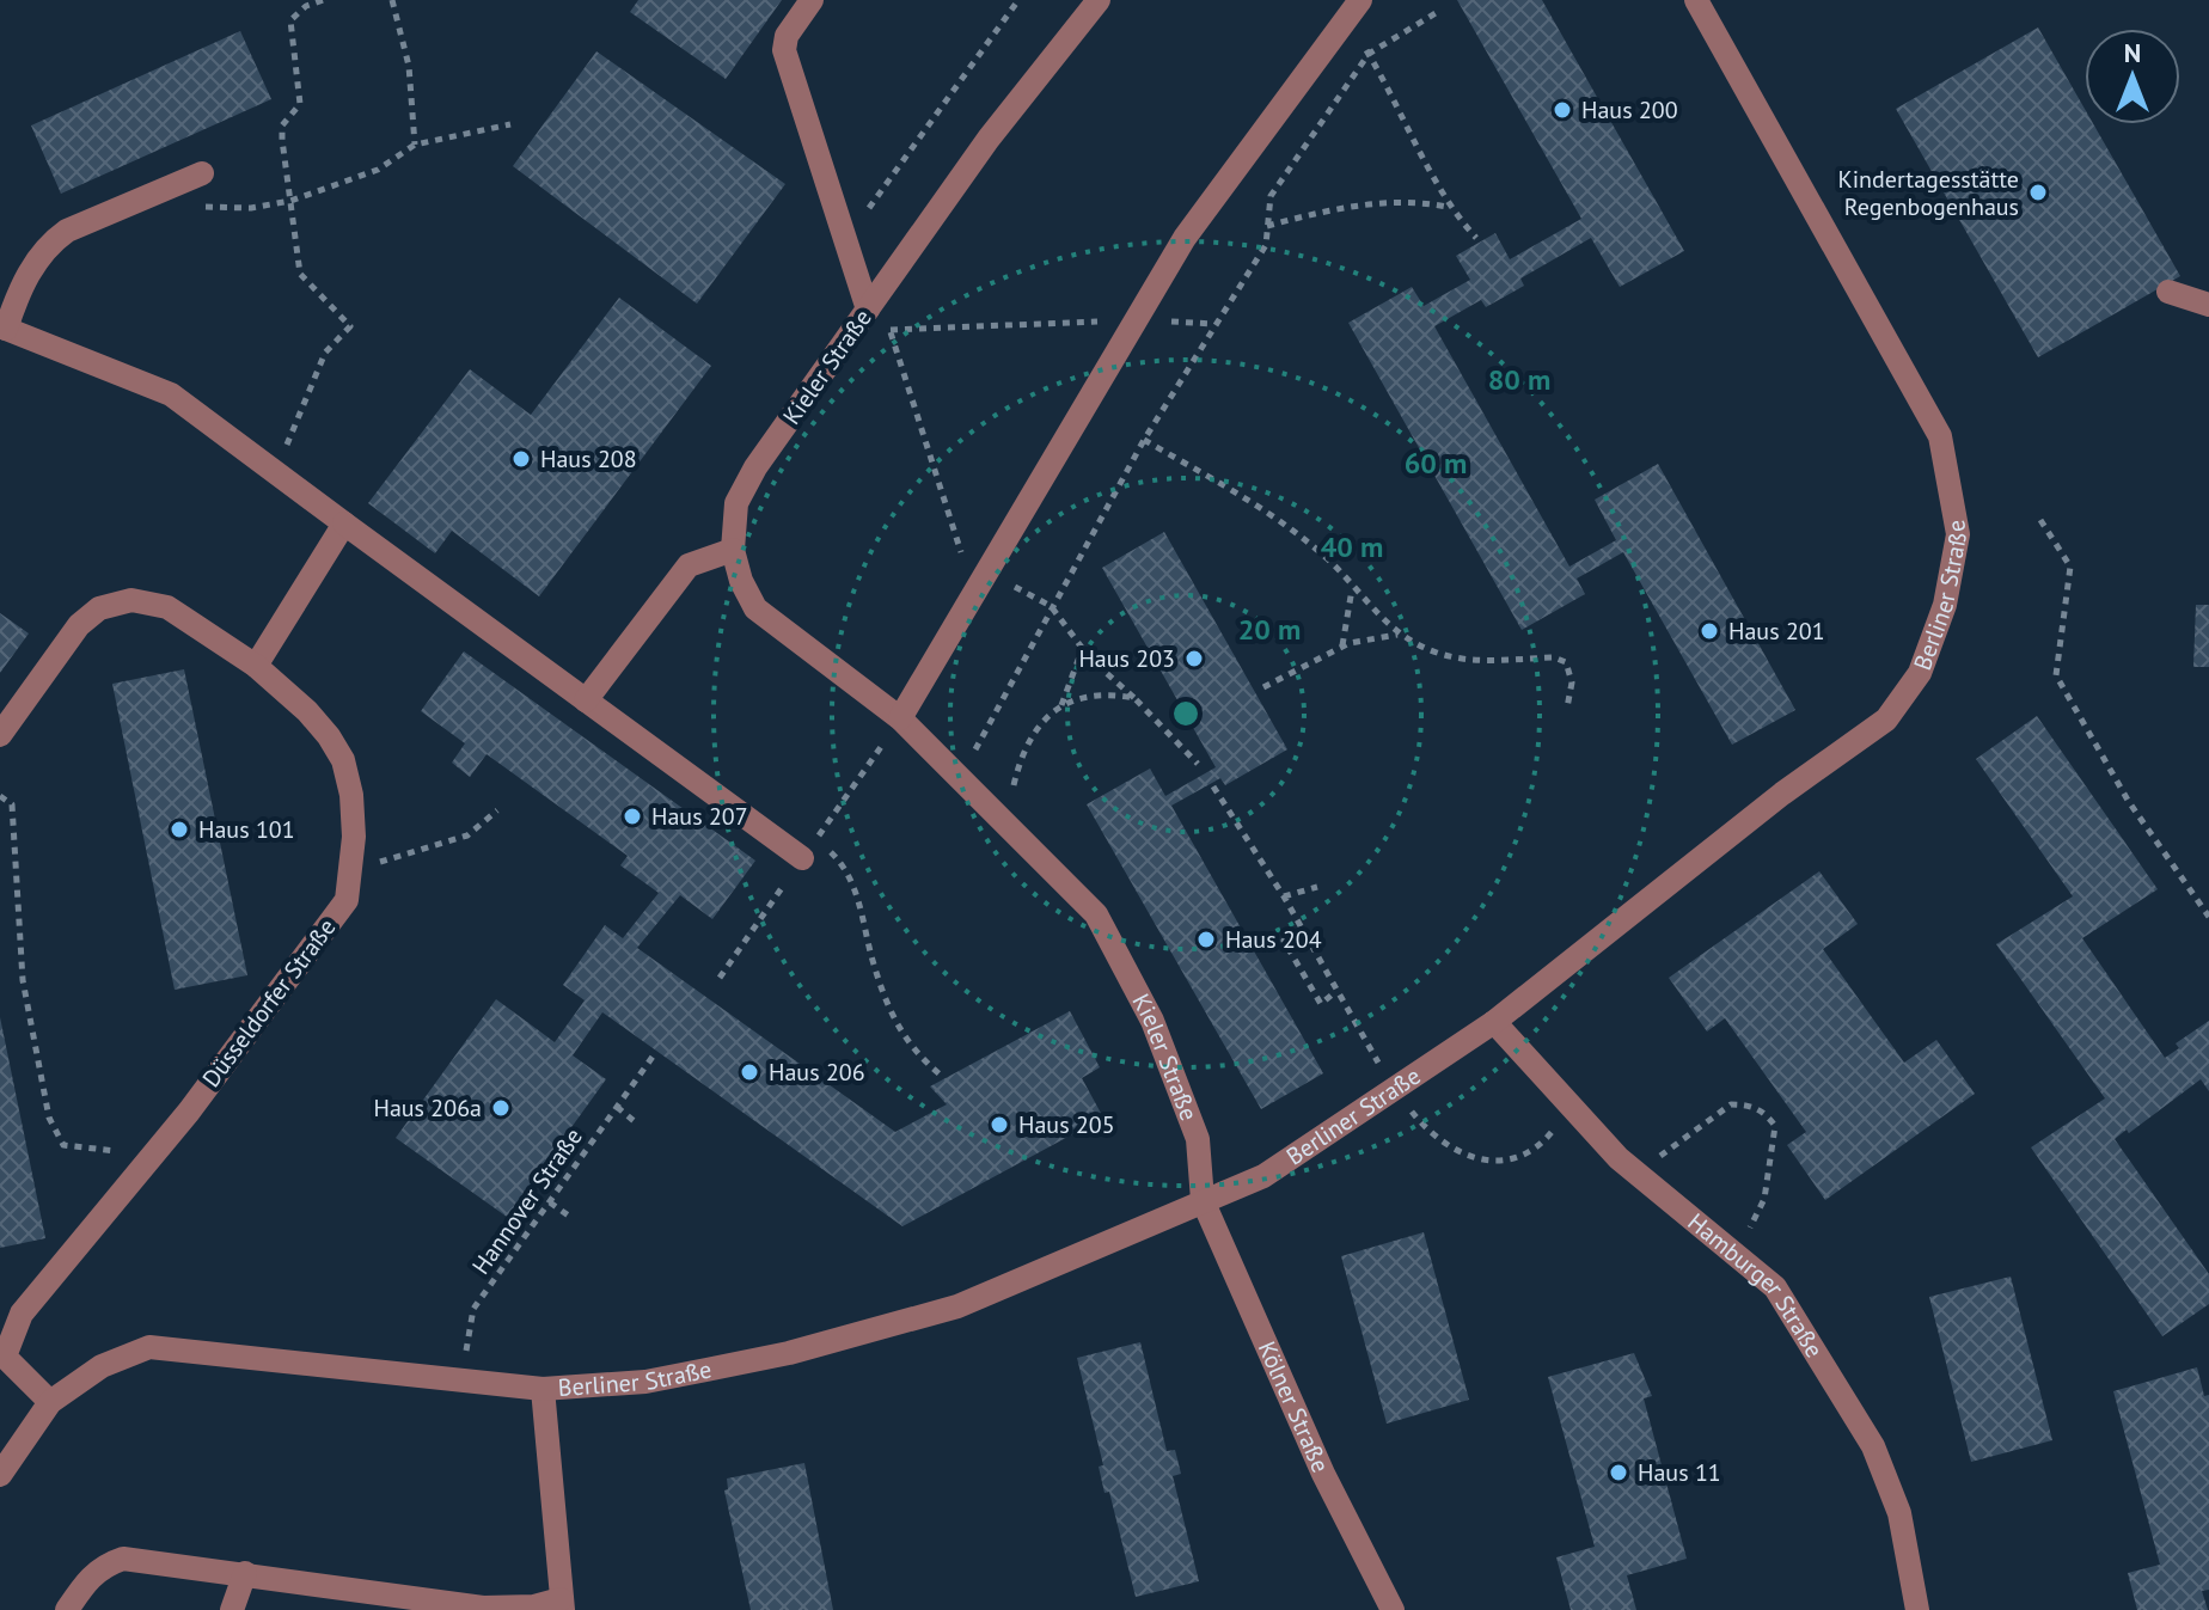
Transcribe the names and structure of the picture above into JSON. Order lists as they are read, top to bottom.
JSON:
{
  "streets": {
    "street": [
      "Kieler Straße",
      "Berliner Straße",
      "Düsseldorfer Straße",
      "Hamburger Straße",
      "Kölner Straße"
    ],
    "path": ["Hannover Straße"]
  },
  "crossings": [
    ["Kieler Straße", "Berliner Straße"],
    ["Kieler Straße", "Kölner Straße"],
    ["Berliner Straße", "Düsseldorfer Straße"],
    ["Berliner Straße", "Hannover Straße"],
    ["Berliner Straße", "Hamburger Straße"],
    ["Berliner Straße", "Kölner Straße"]
  ],
  "places": [
    "Haus 200",
    "Kindertagesstätte Regenbogenhaus",
    "Haus 208",
    "Haus 201",
    "Haus 203",
    "Haus 207",
    "Haus 101",
    "Haus 204",
    "Haus 206",
    "Haus 206a",
    "Haus 205",
    "Haus 11"
  ],
  "north": "top",
  "rings": [
    "80 m",
    "60 m",
    "40 m",
    "20 m"
  ]
}
